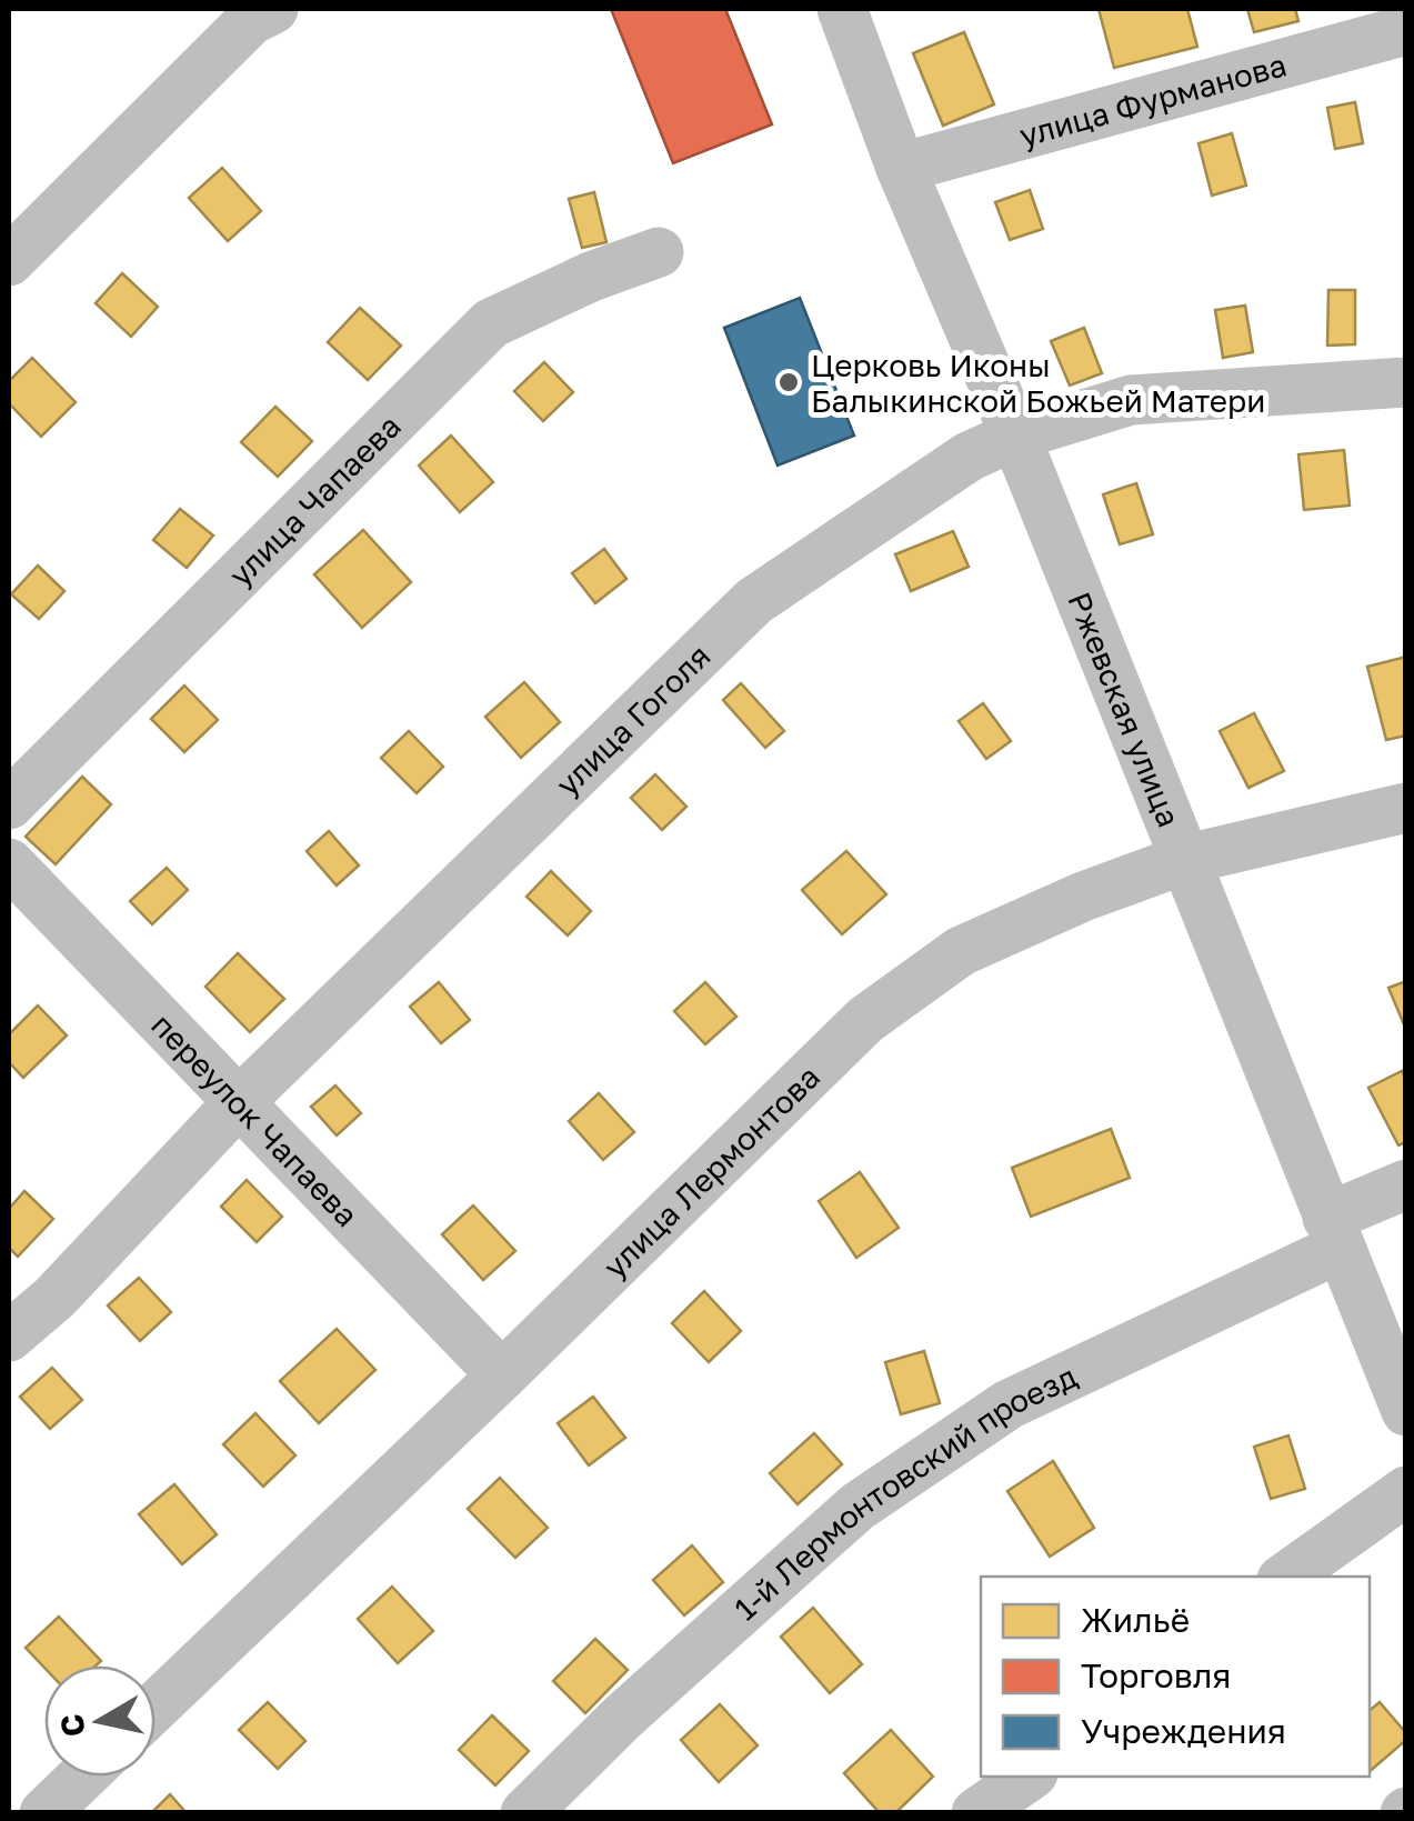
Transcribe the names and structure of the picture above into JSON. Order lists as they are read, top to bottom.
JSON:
{
  "streets": {
    "street": [
      "улица Фурманова",
      "улица Чапаева",
      "Ржевская улица",
      "улица Гоголя",
      "переулок Чапаева",
      "улица Лермонтова",
      "1-й Лермонтовский проезд"
    ]
  },
  "crossings": [
    ["улица Фурманова", "Ржевская улица"],
    ["Ржевская улица", "улица Гоголя"],
    ["Ржевская улица", "улица Лермонтова"],
    ["Ржевская улица", "1-й Лермонтовский проезд"],
    ["улица Гоголя", "переулок Чапаева"],
    ["переулок Чапаева", "улица Лермонтова"]
  ],
  "places": ["Церковь Иконы Балыкинской Божьей Матери"],
  "legend": ["Жильё", "Торговля", "Учреждения"],
  "north": "left"
}
